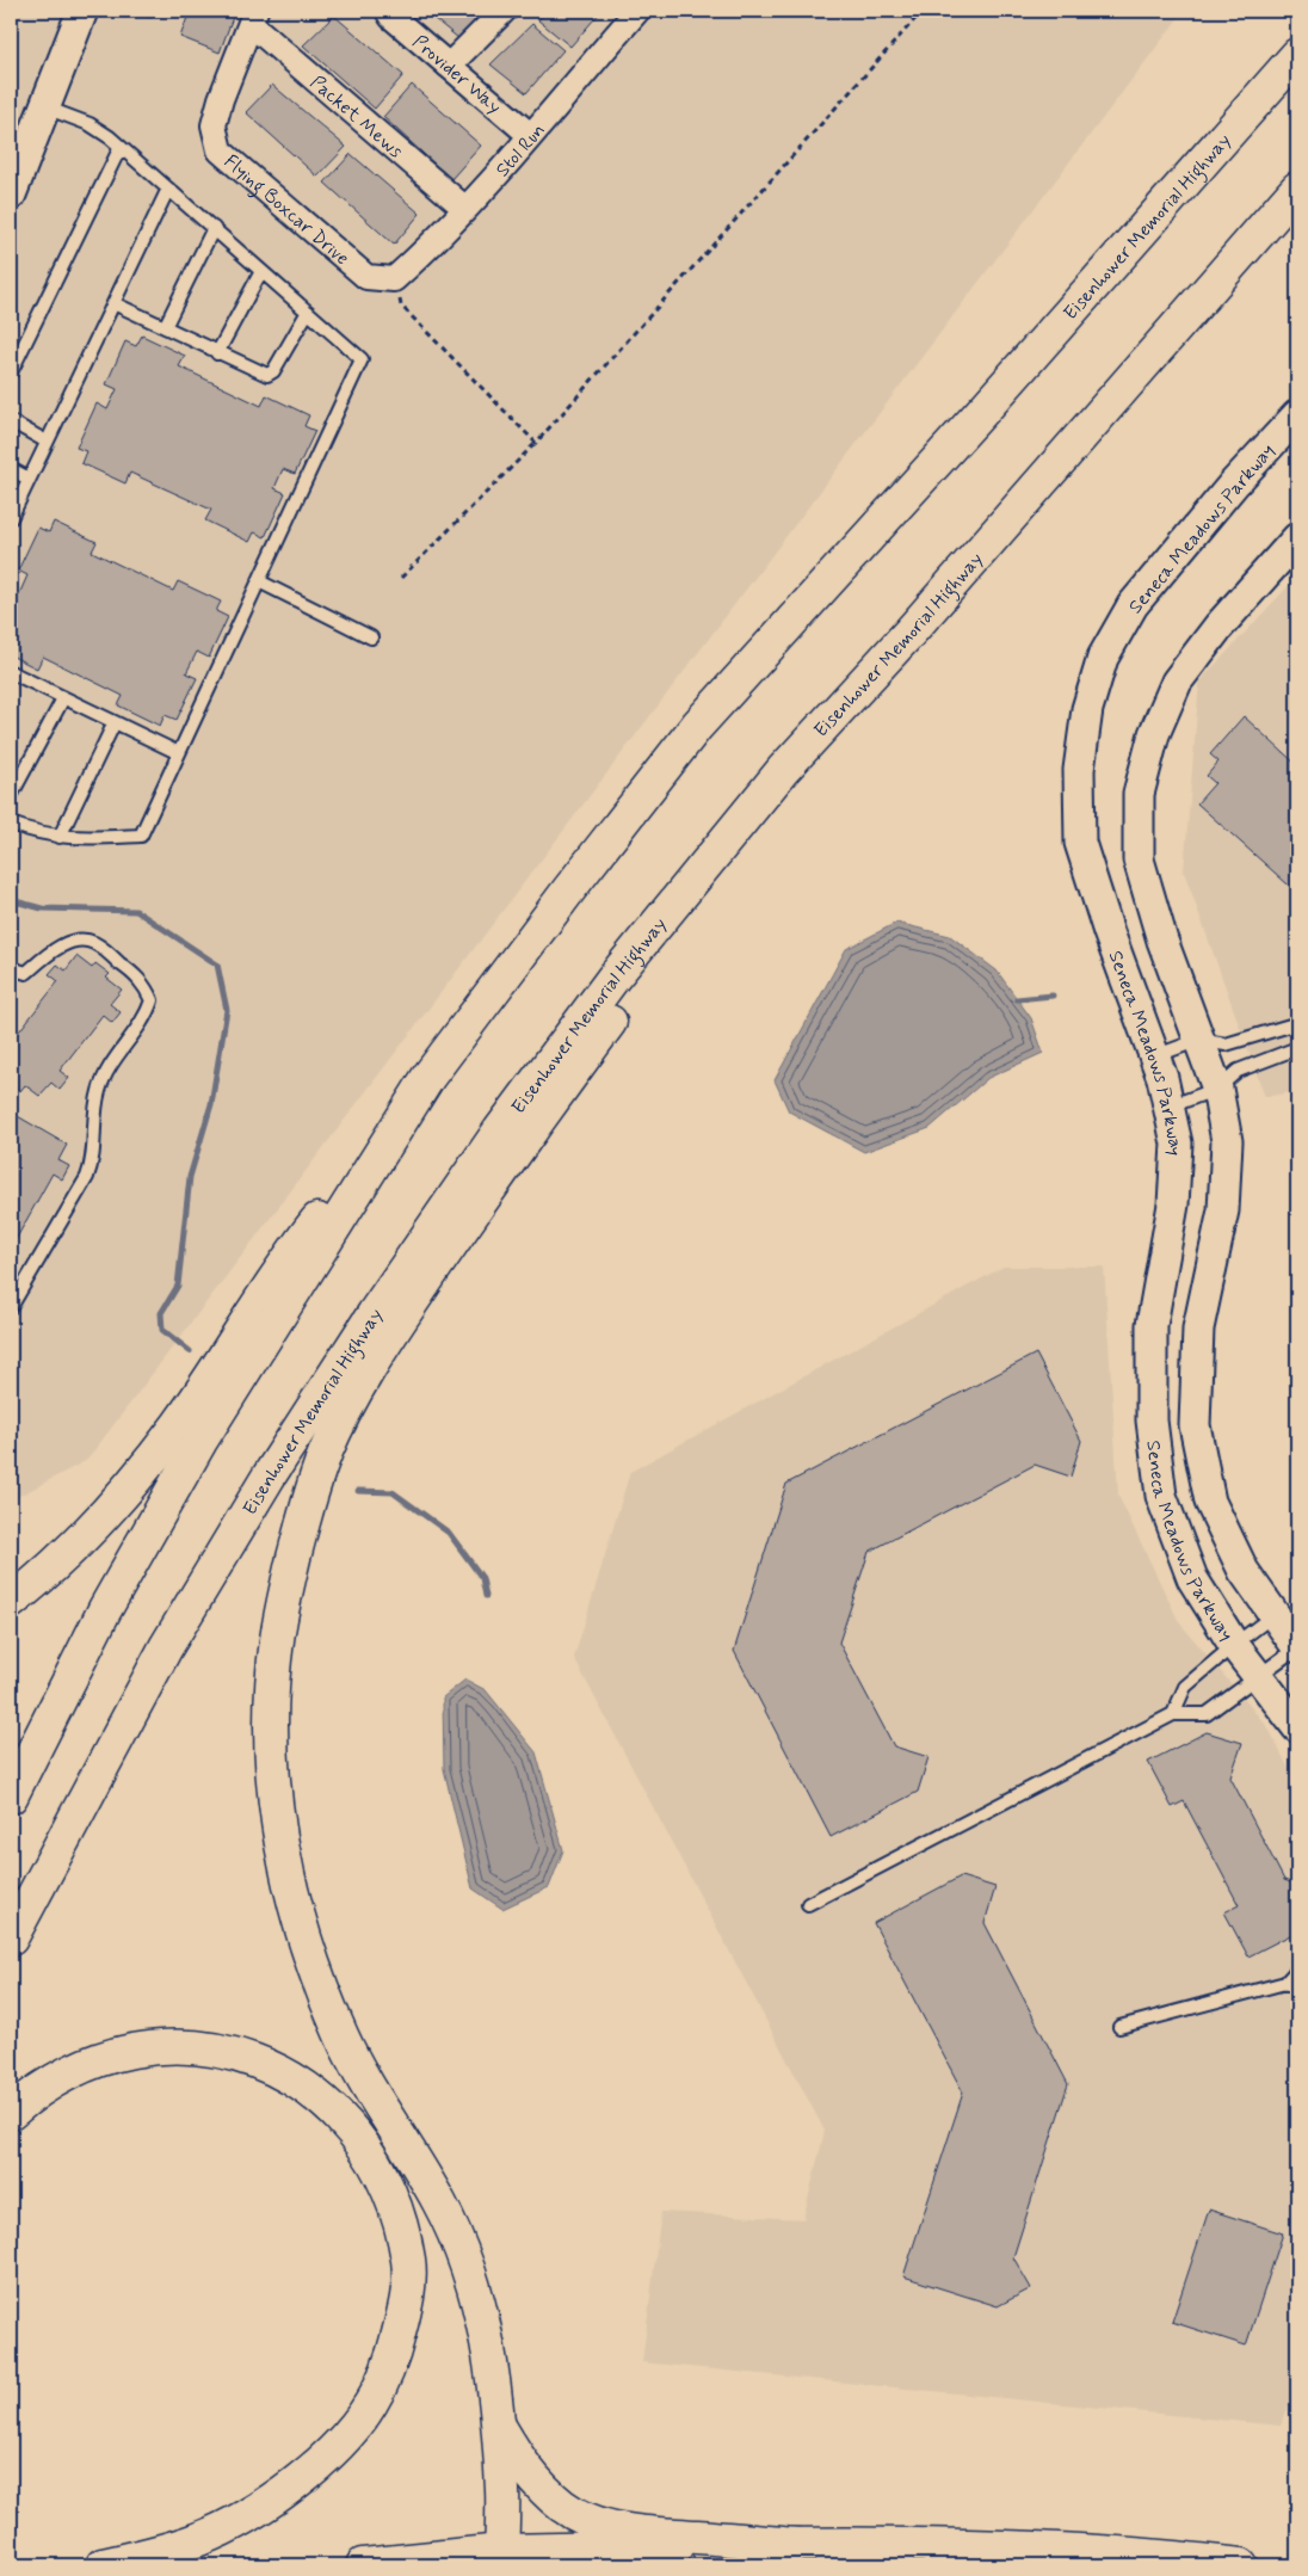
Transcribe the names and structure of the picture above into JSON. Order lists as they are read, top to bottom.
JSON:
{
  "streets": {
    "main road": ["Eisenhower Memorial Highway"],
    "street": [
      "Provider Way",
      "Packet Mews",
      "Stol Run",
      "Flying Boxcar Drive",
      "Seneca Meadows Parkway"
    ]
  },
  "crossings": [
    ["Provider Way", "Stol Run"],
    ["Packet Mews", "Stol Run"],
    ["Packet Mews", "Flying Boxcar Drive"],
    ["Stol Run", "Flying Boxcar Drive"]
  ]
}
